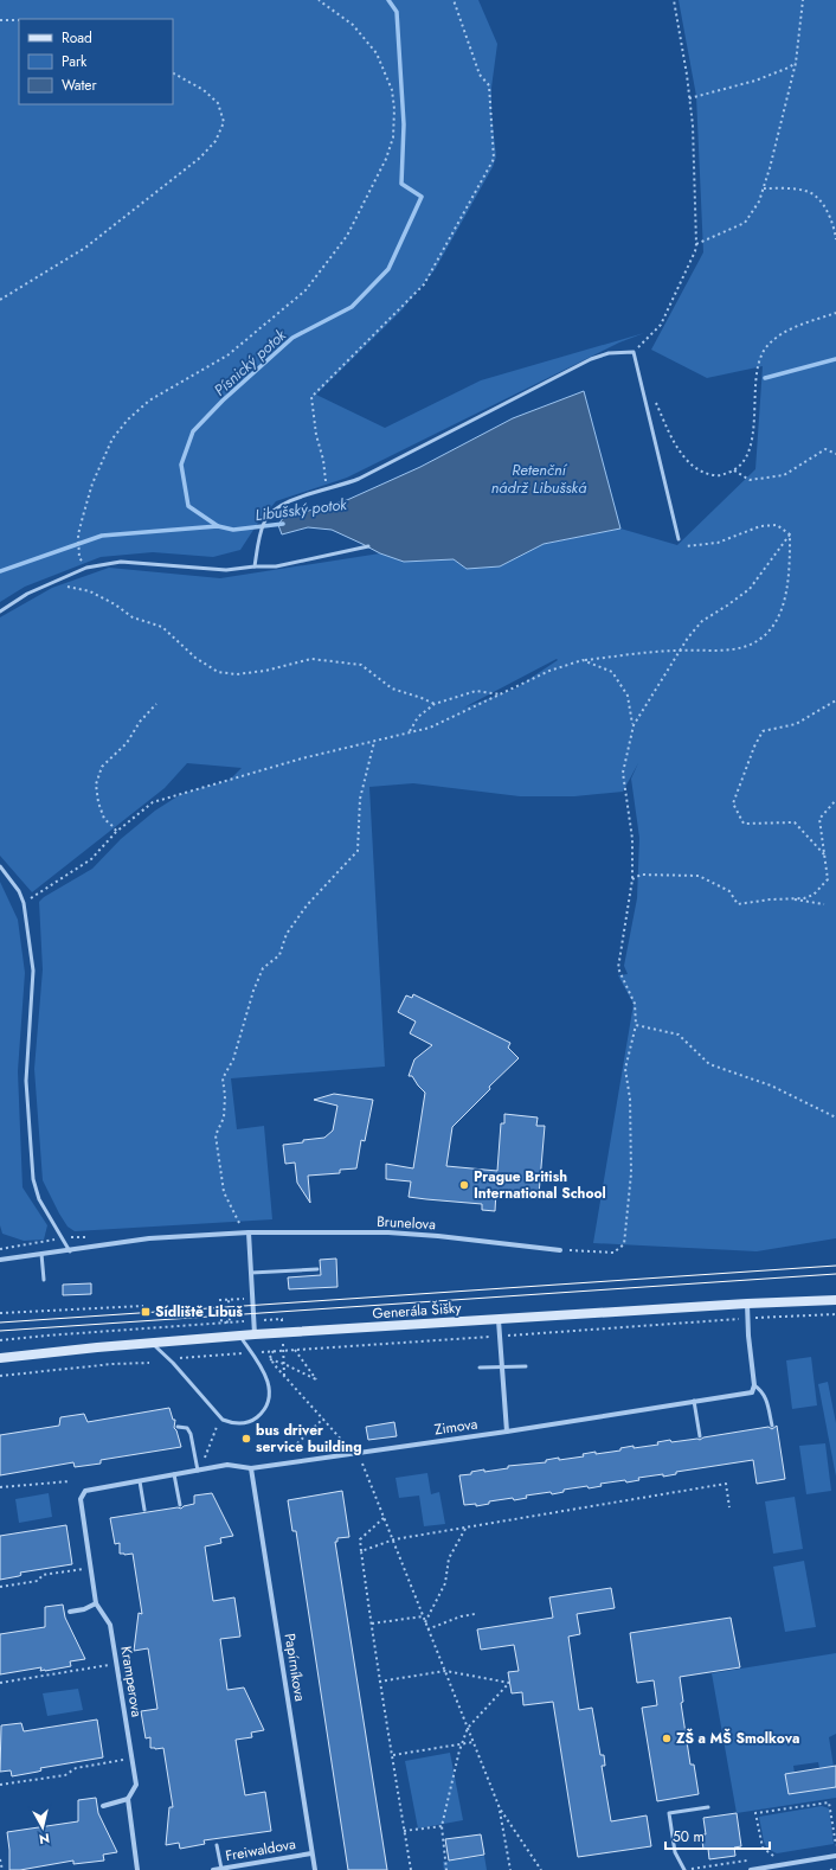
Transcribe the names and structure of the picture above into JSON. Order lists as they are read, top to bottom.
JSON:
{
  "streets": {
    "main road": ["Generála Šišky"],
    "street": [
      "Brunelova",
      "Zimova",
      "Papírníkova",
      "Kramperova",
      "Freiwaldova"
    ]
  },
  "crossings": [
    ["Zimova", "Papírníkova"],
    ["Zimova", "Kramperova"],
    ["Papírníkova", "Freiwaldova"]
  ],
  "water": ["Písnický potok", "Retenční nádrž Libušská", "Libušský potok"],
  "places": {
    "other": ["Prague British International School", "bus driver service building", "ZŠ a MŠ Smolkova"],
    "transit": ["Sídliště Libuš"]
  },
  "legend": ["Road", "Park", "Water"],
  "scale_bar": "50 m",
  "north": "bottom"
}
